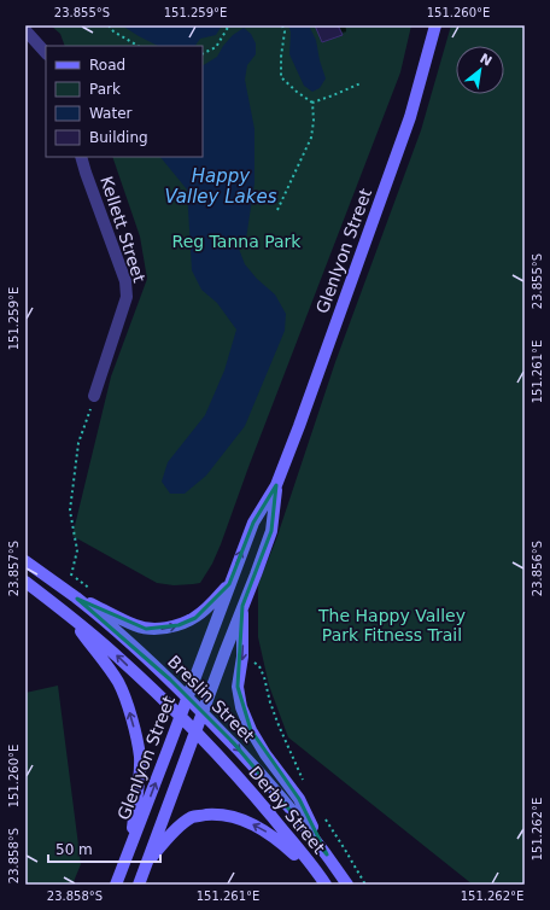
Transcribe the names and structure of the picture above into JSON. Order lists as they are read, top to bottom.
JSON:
{
  "streets": {
    "main road": ["Glenlyon Street", "Breslin Street", "Derby Street"],
    "street": ["Kellett Street"]
  },
  "crossings": [
    ["Glenlyon Street", "Breslin Street"],
    ["Glenlyon Street", "Derby Street"],
    ["Breslin Street", "Derby Street"]
  ],
  "water": ["Happy Valley Lakes"],
  "parks": ["Reg Tanna Park", "The Happy Valley Park Fitness Trail"],
  "legend": [
    "Road",
    "Park",
    "Water",
    "Building"
  ],
  "scale_bar": "50 m",
  "north": "top right",
  "coordinates": [
    "23.855°S",
    "151.259°E",
    "151.260°E",
    "151.261°E",
    "23.857°S",
    "23.856°S",
    "151.262°E",
    "23.858°S"
  ]
}
